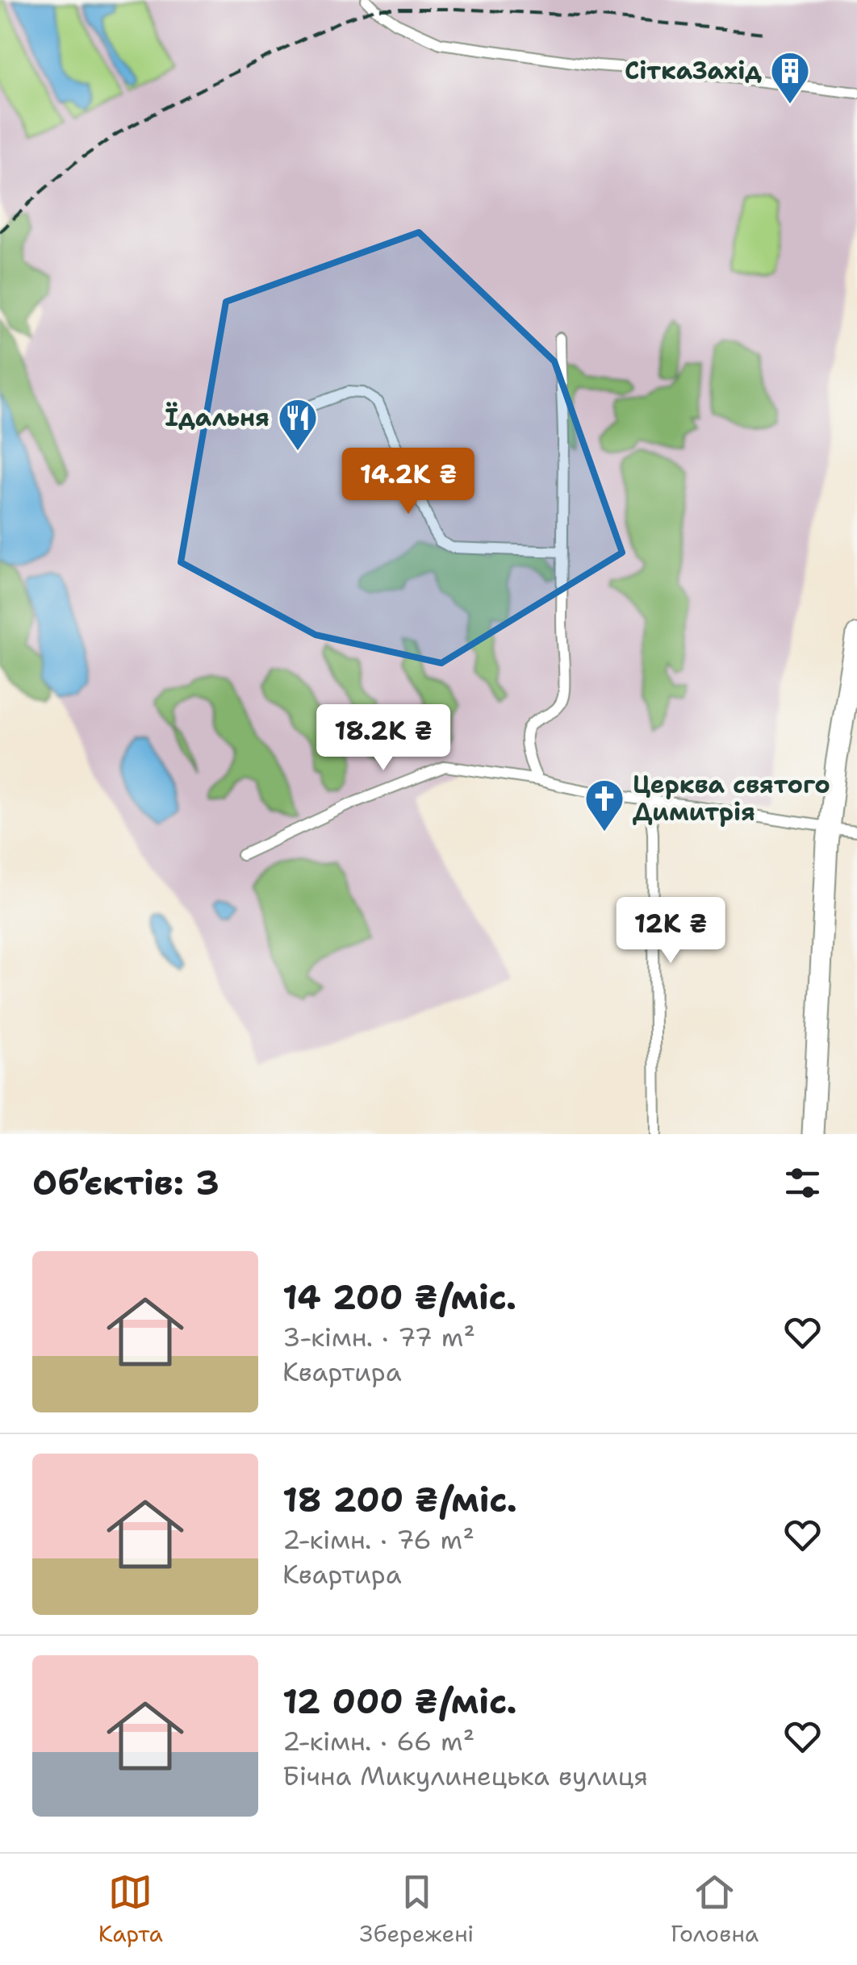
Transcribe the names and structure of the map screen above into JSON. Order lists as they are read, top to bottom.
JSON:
{
  "places": {
    "building": ["СіткаЗахід"],
    "restaurant": ["Їдальня"],
    "church": ["Церква святого Димитрія"]
  },
  "page": {
    "price": ["14.2K ₴", "18.2K ₴", "12K ₴"],
    "heading": "Об’єктів: 3",
    "list": [
      {
        "name": "14 200 ₴/міс.",
        "note": "3-кімн. · 77 m² · Квартира"
      },
      {
        "name": "18 200 ₴/міс.",
        "note": "2-кімн. · 76 m² · Квартира"
      },
      {
        "name": "12 000 ₴/міс.",
        "note": "2-кімн. · 66 m² · Бічна Микулинецька вулиця"
      }
    ],
    "tabs": ["Карта", "Збережені", "Головна"]
  }
}
